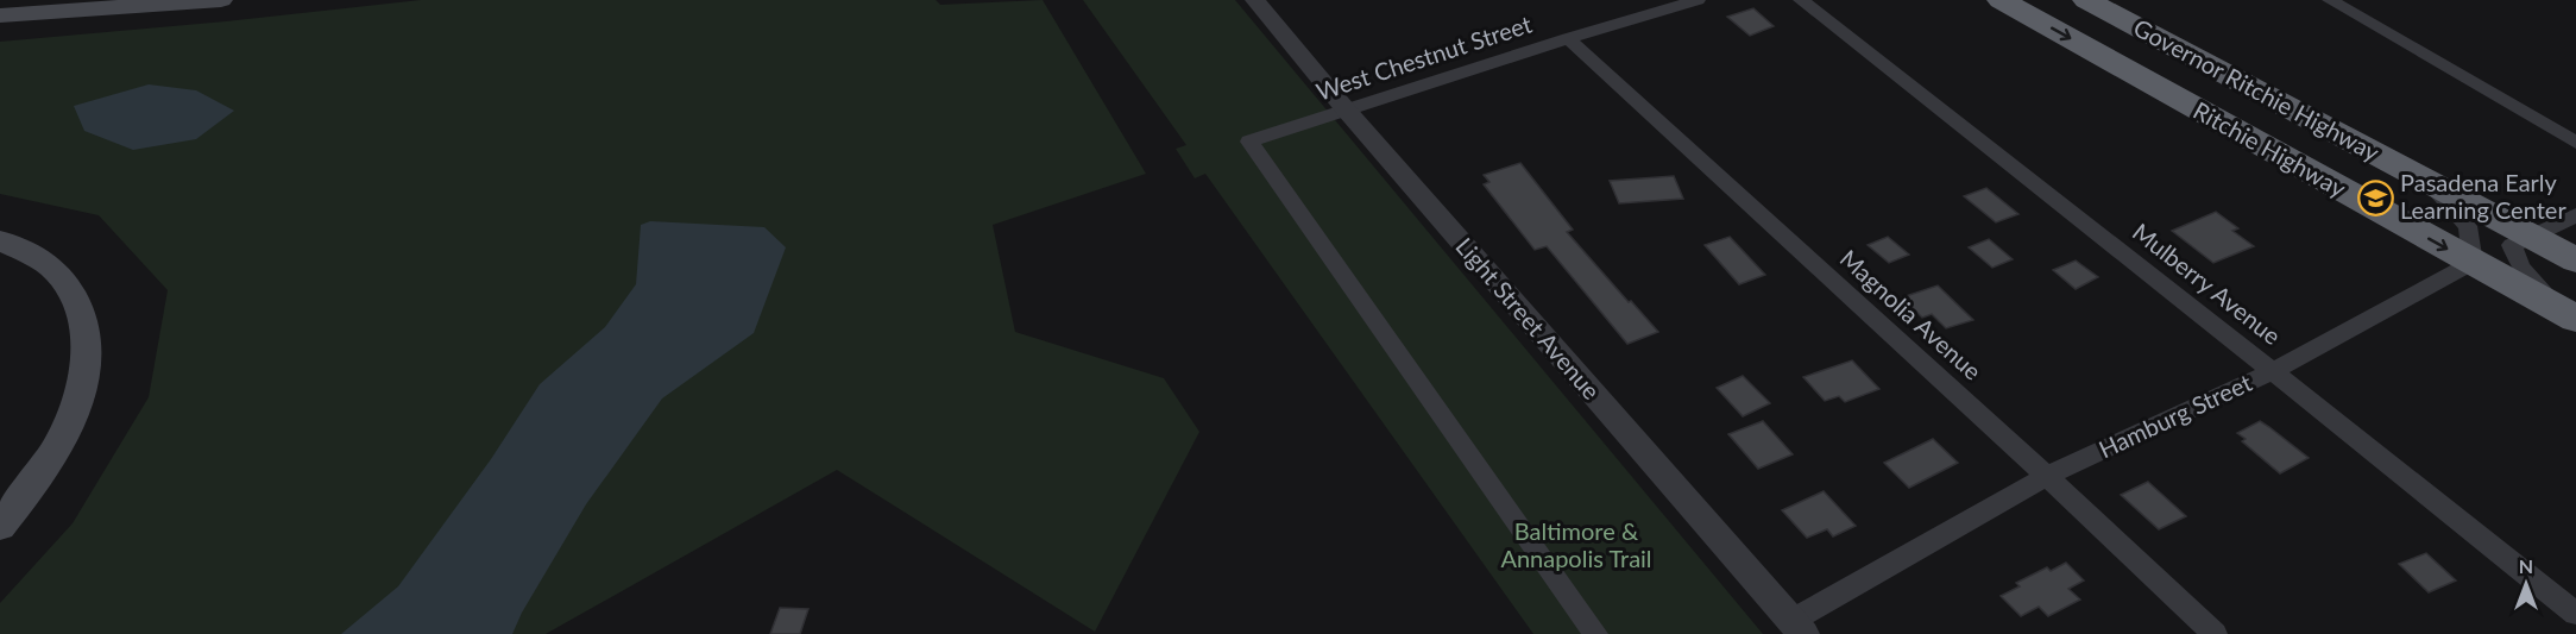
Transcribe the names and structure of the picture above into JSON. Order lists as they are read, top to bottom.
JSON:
{
  "streets": {
    "highway": ["Governor Ritchie Highway", "Ritchie Highway"],
    "street": [
      "West Chestnut Street",
      "Mulberry Avenue",
      "Magnolia Avenue",
      "Light Street Avenue",
      "Hamburg Street"
    ]
  },
  "crossings": [
    ["West Chestnut Street", "Magnolia Avenue"],
    ["West Chestnut Street", "Light Street Avenue"],
    ["Ritchie Highway", "Hamburg Street"],
    ["Mulberry Avenue", "Hamburg Street"],
    ["Magnolia Avenue", "Hamburg Street"],
    ["Light Street Avenue", "Hamburg Street"]
  ],
  "one_way": ["Ritchie Highway"],
  "parks": ["Baltimore & Annapolis Trail"],
  "places": {
    "school or university": ["Pasadena Early Learning Center"]
  },
  "north": "top"
}
